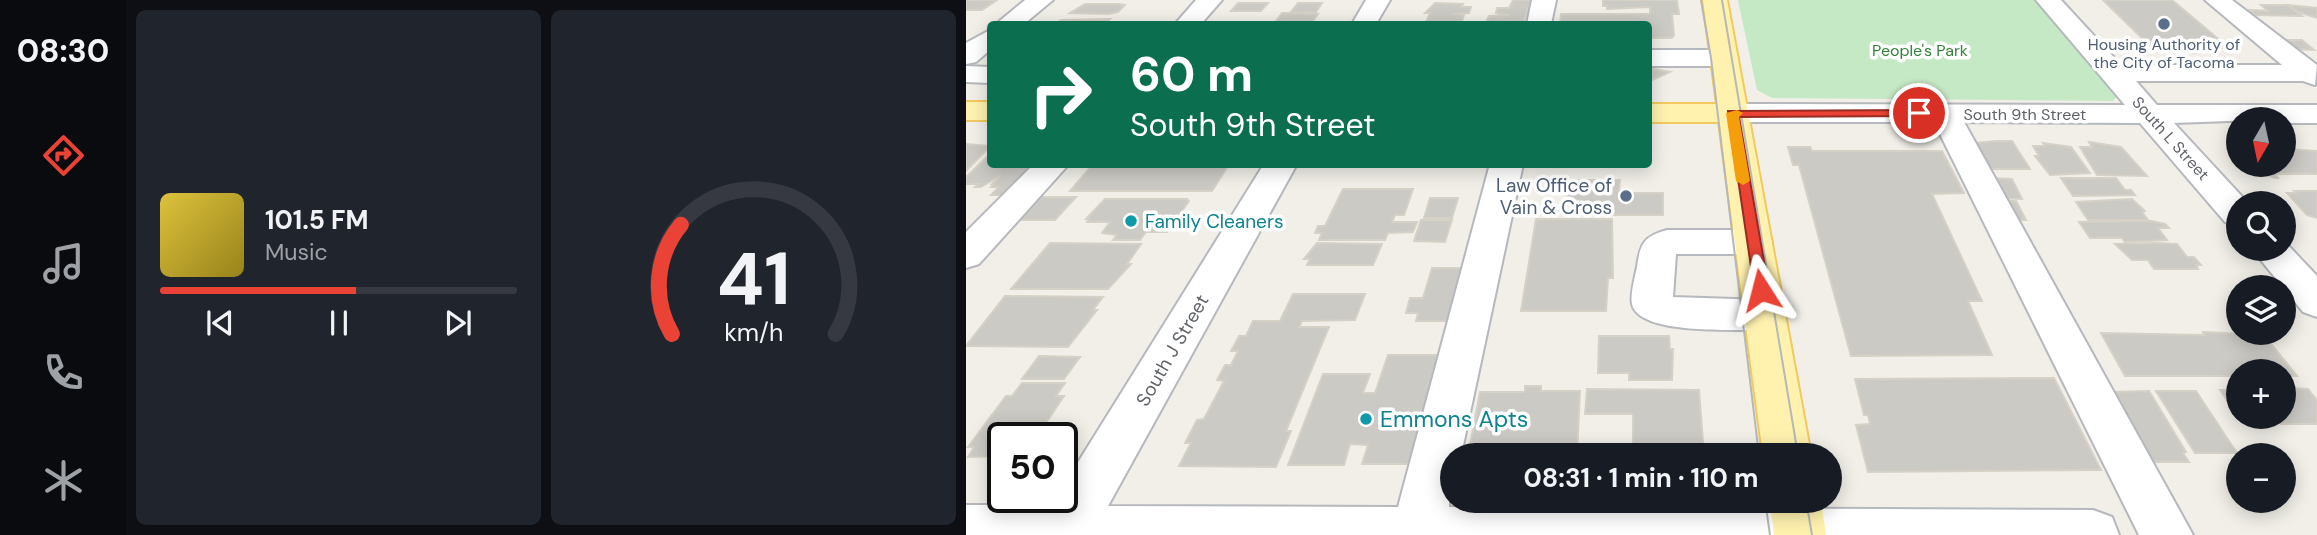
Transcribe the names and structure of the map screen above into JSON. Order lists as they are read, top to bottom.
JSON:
{
  "streets": {
    "main road": ["South 9th Street"],
    "street": ["South L Street", "South J Street"]
  },
  "crossings": [
    ["South 9th Street", "South L Street"]
  ],
  "parks": ["People's Park"],
  "places": [
    "Housing Authority of the City of Tacoma",
    "Law Office of Vain & Cross",
    "Family Cleaners",
    "Emmons Apts"
  ],
  "north": "bottom",
  "page": {
    "tabs": "08:30",
    "turn": ["60 m", "South 9th Street"],
    "map_buttons": ["+", "−"],
    "song": ["101.5 FM", "Music"],
    "limit": "50",
    "trip": "08:31 · 1 min · 110 m",
    "gauge": ["41", "km/h"]
  }
}
